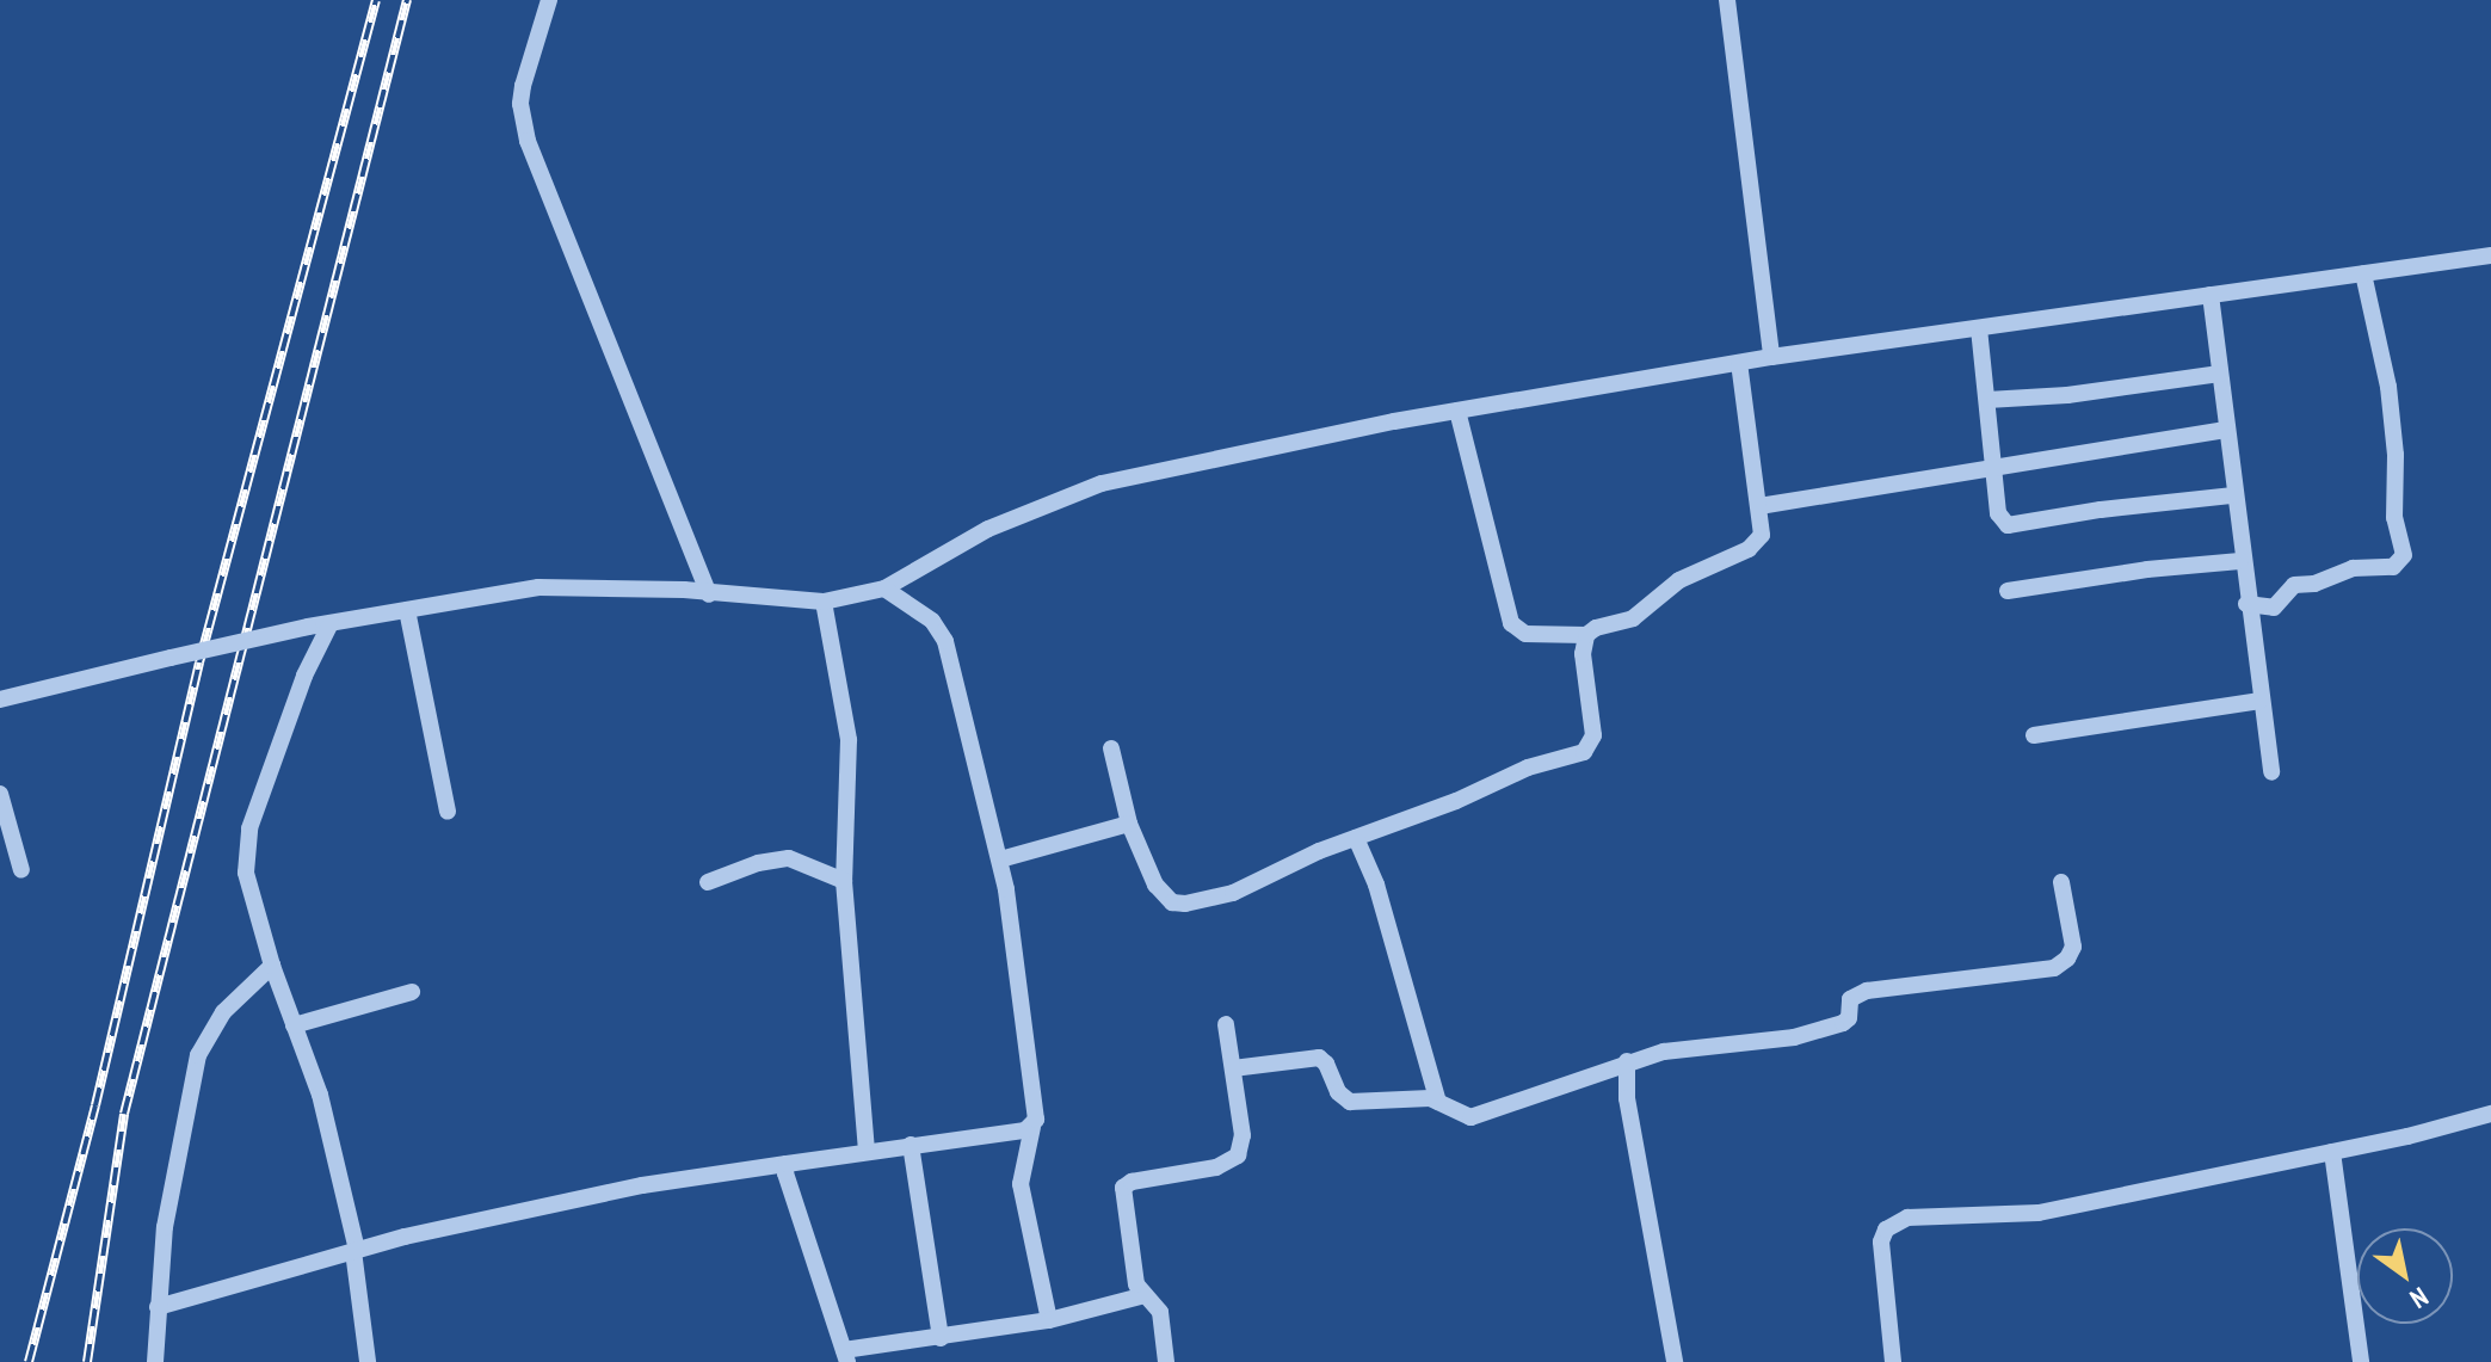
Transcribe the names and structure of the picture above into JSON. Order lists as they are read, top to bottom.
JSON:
{
  "north": "bottom right"
}
